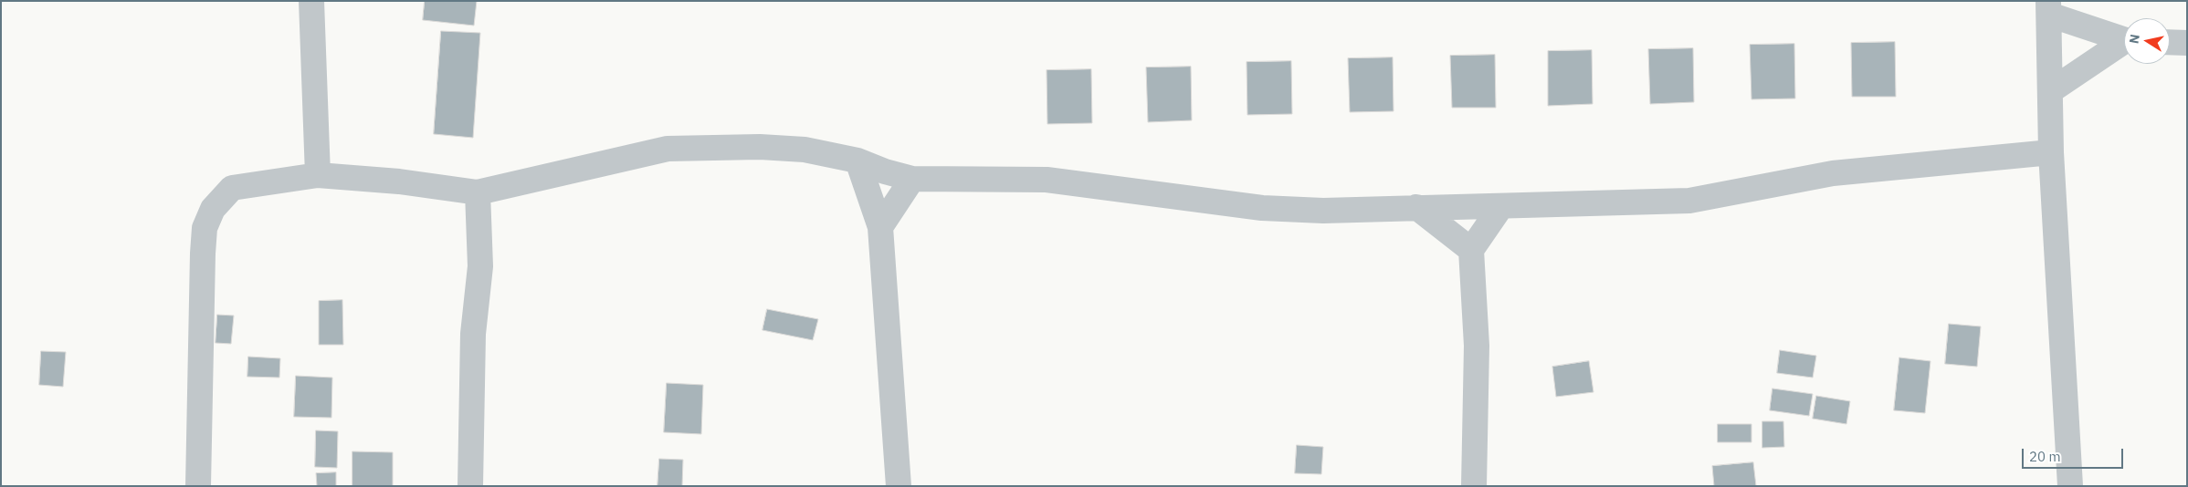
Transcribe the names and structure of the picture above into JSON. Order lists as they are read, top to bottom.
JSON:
{
  "scale_bar": "20 m",
  "north": "left"
}
